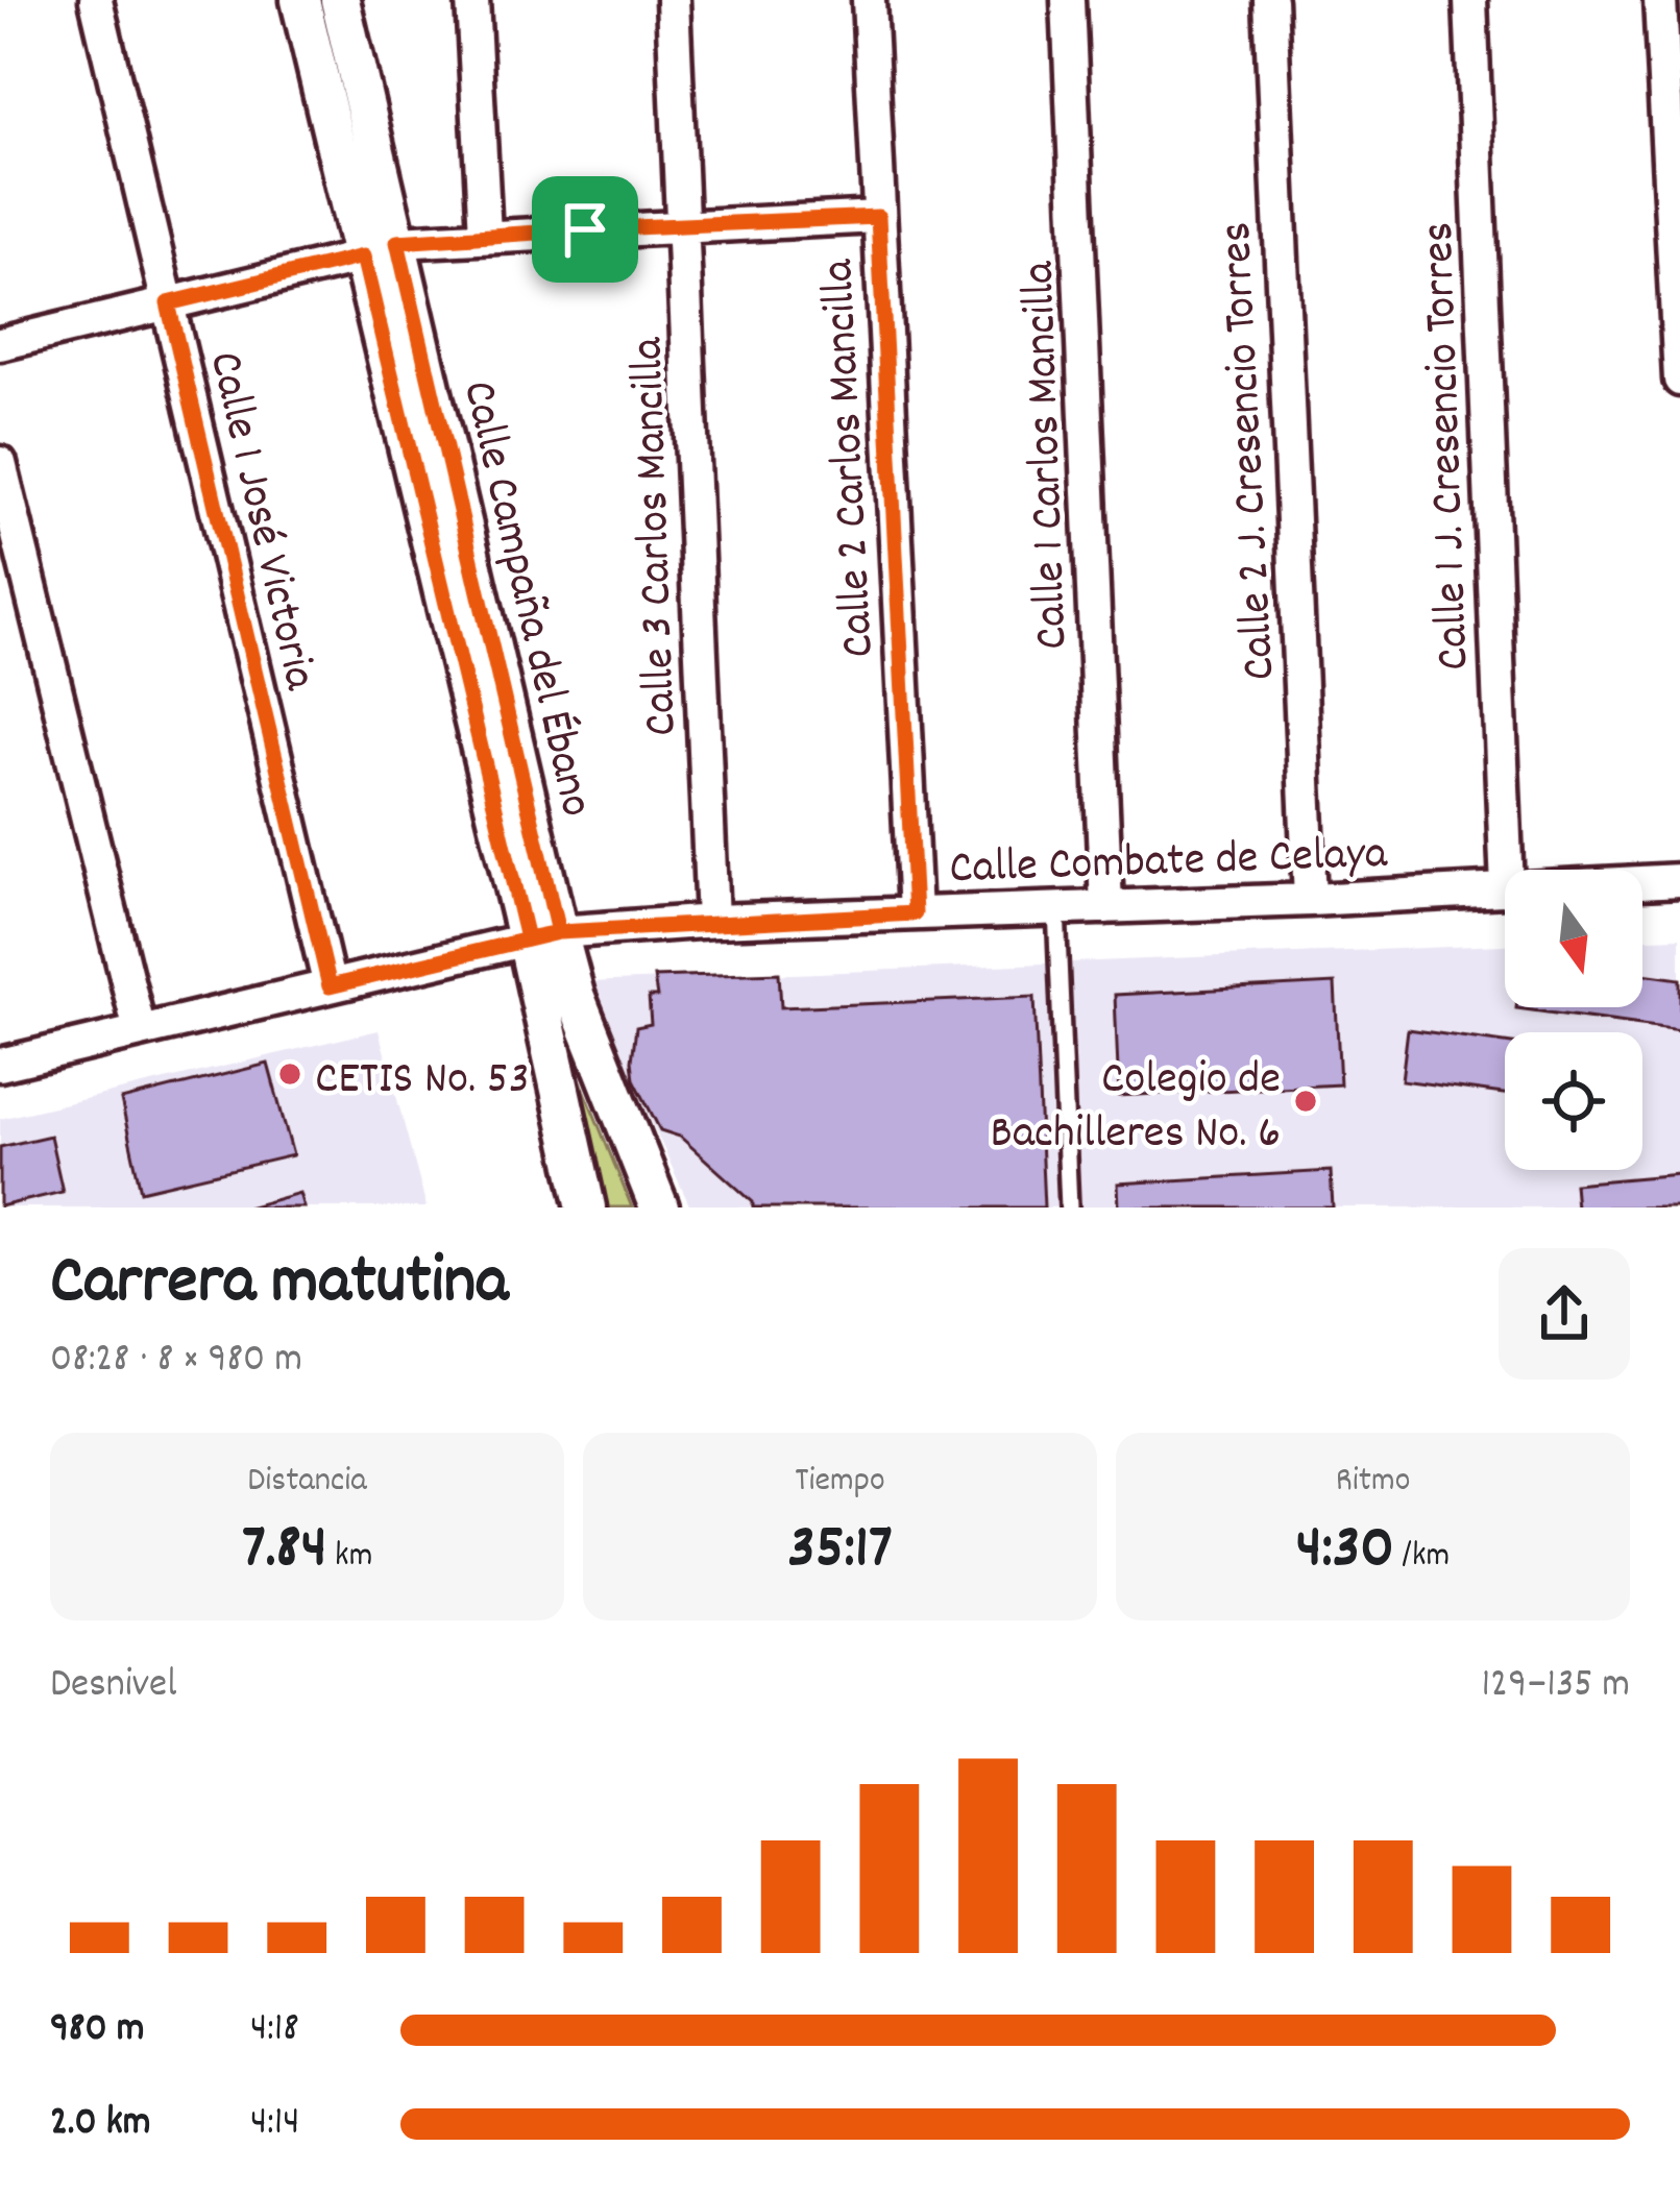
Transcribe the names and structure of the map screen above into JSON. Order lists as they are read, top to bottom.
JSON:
{
  "streets": {
    "street": [
      "Calle 1 J. Cresencio Torres",
      "Calle 2 J. Cresencio Torres",
      "Calle 1 Carlos Mancilla",
      "Calle 2 Carlos Mancilla",
      "Calle 1 José Victoria",
      "Calle 3 Carlos Mancilla",
      "Calle Campaña del Ébano",
      "Calle Combate de Celaya"
    ]
  },
  "crossings": [
    ["Calle 2 J. Cresencio Torres", "Calle Combate de Celaya"],
    ["Calle 1 Carlos Mancilla", "Calle Combate de Celaya"],
    ["Calle 2 Carlos Mancilla", "Calle Combate de Celaya"],
    ["Calle 1 José Victoria", "Calle Combate de Celaya"],
    ["Calle 3 Carlos Mancilla", "Calle Combate de Celaya"],
    ["Calle Campaña del Ébano", "Calle Combate de Celaya"]
  ],
  "places": ["CETIS No. 53", "Colegio de Bachilleres No. 6"],
  "north": "bottom",
  "page": {
    "heading": ["Carrera matutina", "08:28 · 8 × 980 m"],
    "stats": [
      ["Distancia", "7.84 km"],
      ["Tiempo", "35:17"],
      ["Ritmo", "4:30 /km"]
    ],
    "chart": ["Desnivel", "129–135 m"],
    "list": [
      {
        "name": "980 m",
        "note": "4:18"
      },
      {
        "name": "2.0 km",
        "note": "4:14"
      }
    ]
  }
}
